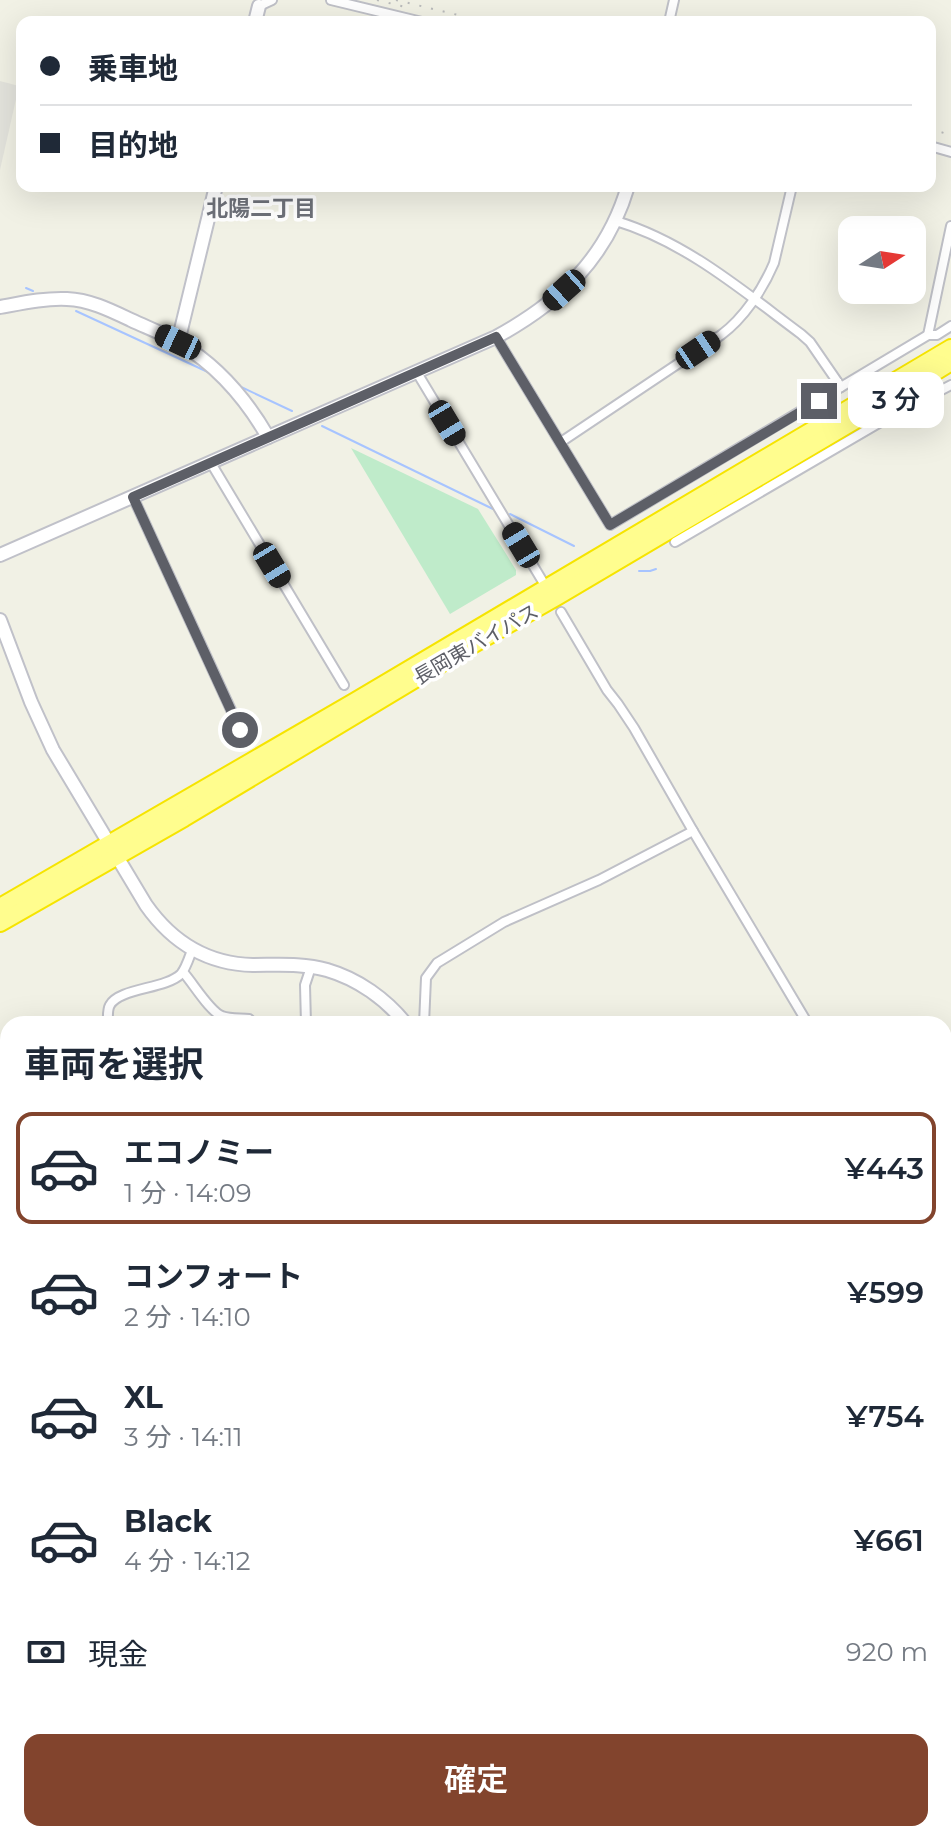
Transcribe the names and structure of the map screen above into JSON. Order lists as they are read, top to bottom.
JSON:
{
  "streets": {
    "highway": ["長岡東バイパス"]
  },
  "districts": ["北陽二丁目"],
  "north": "right",
  "page": {
    "banner": ["乗車地", "目的地"],
    "bubble": "3 分",
    "heading": "車両を選択",
    "list": [
      {
        "name": "エコノミー",
        "note": "1 分 · 14:09",
        "value": "¥443"
      },
      {
        "name": "コンフォート",
        "note": "2 分 · 14:10",
        "value": "¥599"
      },
      {
        "name": "XL",
        "note": "3 分 · 14:11",
        "value": "¥754"
      },
      {
        "name": "Black",
        "note": "4 分 · 14:12",
        "value": "¥661"
      }
    ],
    "pay": ["現金", "920 m"],
    "buttons": "確定"
  }
}
